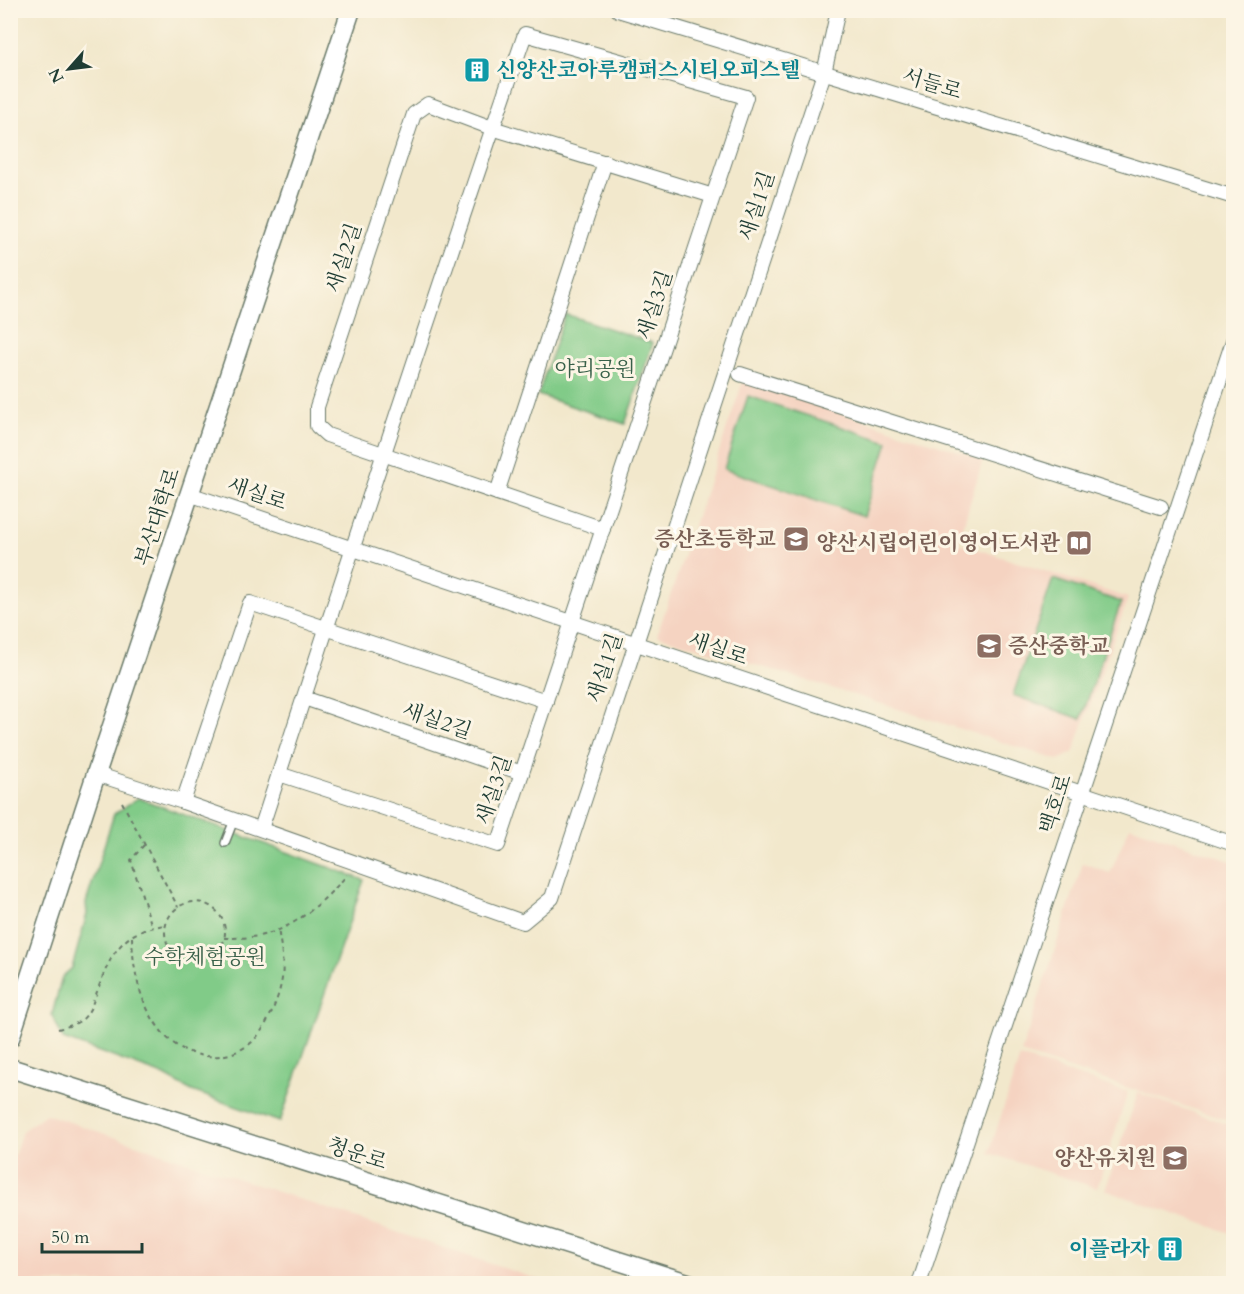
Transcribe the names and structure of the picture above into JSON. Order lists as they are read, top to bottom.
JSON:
{
  "streets": {
    "street": [
      "서들로",
      "새실1길",
      "새실2길",
      "새실3길",
      "새실로",
      "부산대학로",
      "백호로",
      "청운로"
    ]
  },
  "crossings": [
    ["서들로", "새실1길"],
    ["새실1길", "새실로"],
    ["새실1길", "부산대학로"],
    ["새실2길", "새실3길"],
    ["새실3길", "새실로"],
    ["새실로", "부산대학로"],
    ["새실로", "백호로"]
  ],
  "parks": ["야리공원", "수학체험공원"],
  "places": {
    "building": ["신양산코아루캠퍼스시티오피스텔", "이플라자"],
    "school or university": ["증산초등학교", "증산중학교", "양산유치원"],
    "library": ["양산시립어린이영어도서관"]
  },
  "scale_bar": "50 m",
  "north": "bottom left"
}
